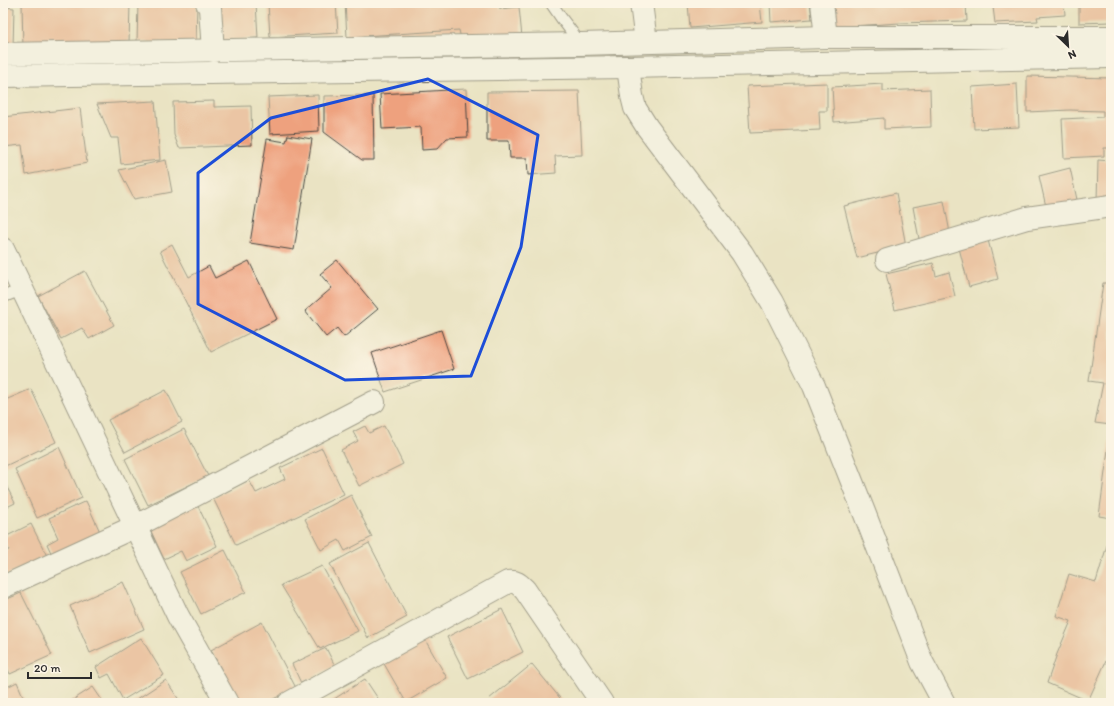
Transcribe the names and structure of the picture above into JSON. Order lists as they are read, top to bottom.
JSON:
{
  "scale_bar": "20 m",
  "north": "bottom right"
}
